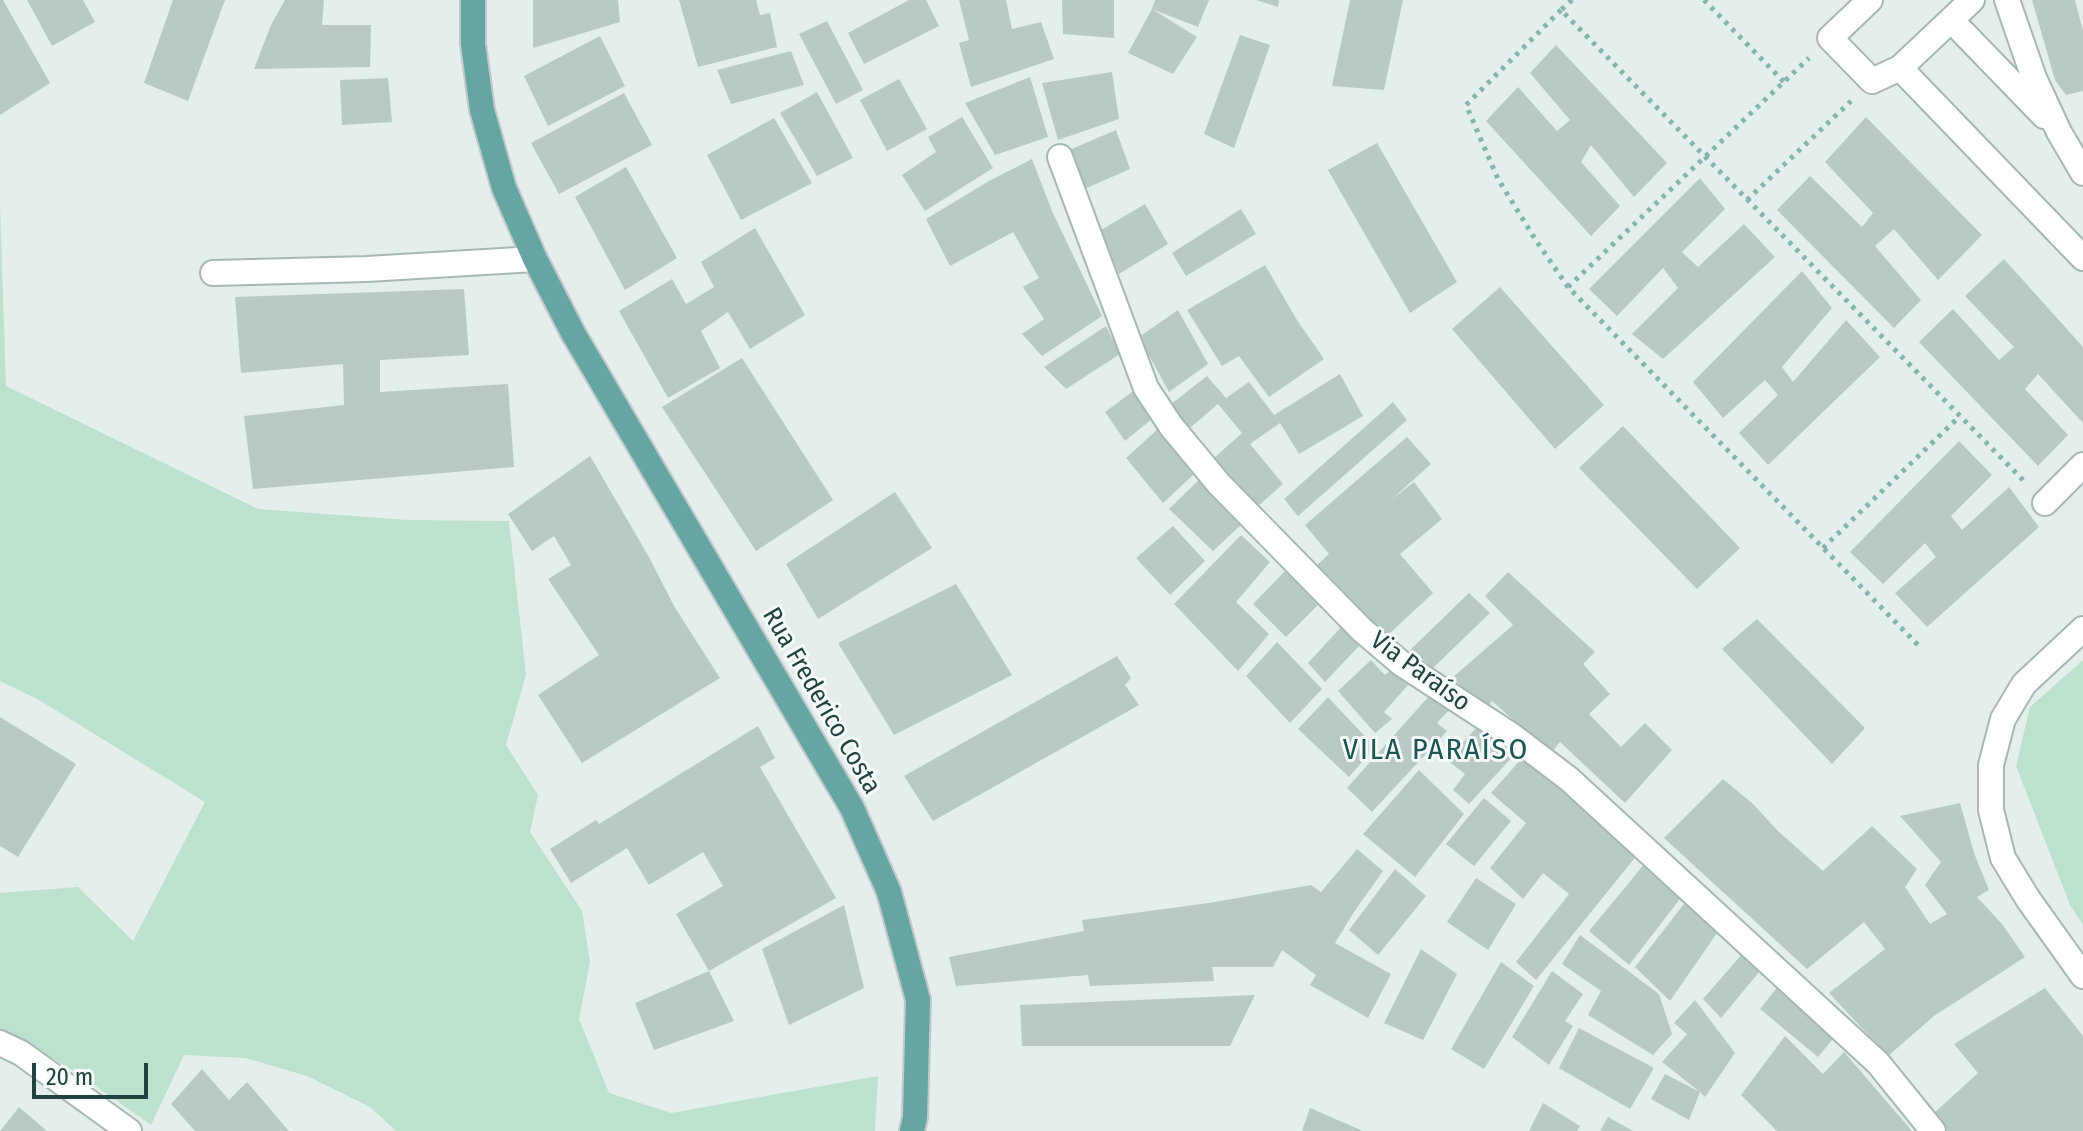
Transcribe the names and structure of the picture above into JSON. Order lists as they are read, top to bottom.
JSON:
{
  "streets": {
    "main road": ["Rua Frederico Costa"],
    "street": ["Via Paraíso"]
  },
  "districts": ["VILA PARAÍSO"],
  "scale_bar": "20 m"
}
